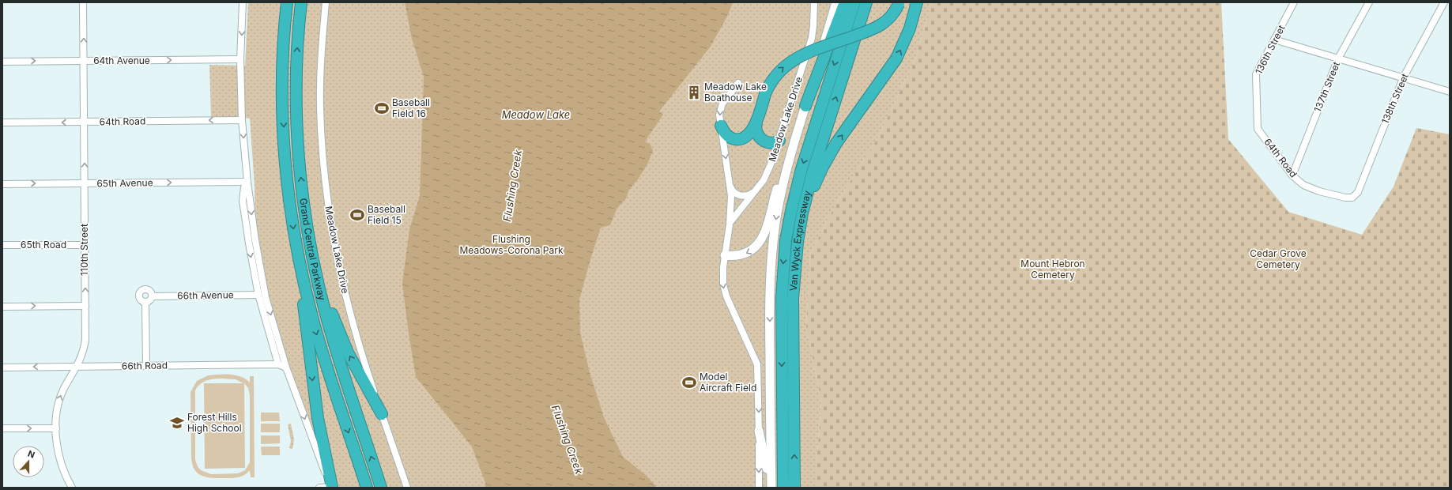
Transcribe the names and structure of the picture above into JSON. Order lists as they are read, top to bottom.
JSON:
{
  "streets": {
    "highway": ["Van Wyck Expressway", "Grand Central Parkway"],
    "street": [
      "136th Street",
      "64th Avenue",
      "137th Street",
      "138th Street",
      "Meadow Lake Drive",
      "64th Road",
      "65th Avenue",
      "65th Road",
      "110th Street",
      "66th Avenue",
      "66th Road"
    ]
  },
  "crossings": [
    ["136th Street", "64th Road"],
    ["64th Avenue", "110th Street"],
    ["137th Street", "64th Road"],
    ["138th Street", "64th Road"],
    ["64th Road", "110th Street"],
    ["65th Avenue", "110th Street"],
    ["65th Road", "110th Street"],
    ["110th Street", "66th Road"]
  ],
  "one_way": [
    "64th Avenue",
    "64th Road",
    "65th Avenue",
    "110th Street"
  ],
  "water": ["Meadow Lake", "Flushing Creek"],
  "parks": ["Flushing Meadows-Corona Park", "Cedar Grove Cemetery", "Mount Hebron Cemetery"],
  "places": {
    "building": ["Meadow Lake Boathouse"],
    "sports": ["Baseball Field 16", "Baseball Field 15", "Model Aircraft Field"],
    "school or university": ["Forest Hills High School"]
  },
  "north": "top"
}
